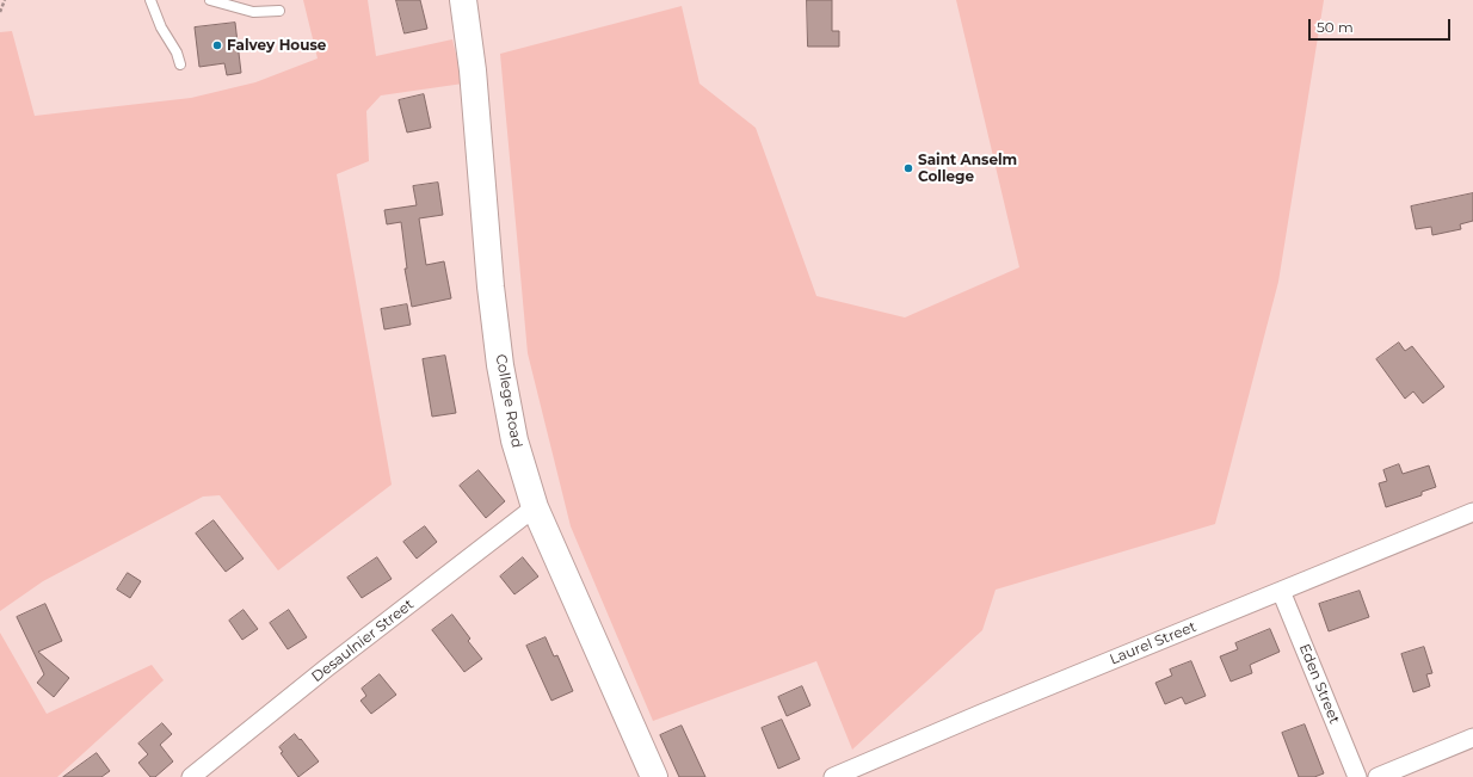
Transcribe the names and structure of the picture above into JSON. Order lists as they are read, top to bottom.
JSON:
{
  "streets": {
    "street": [
      "College Road",
      "Desaulnier Street",
      "Laurel Street",
      "Eden Street"
    ]
  },
  "crossings": [
    ["College Road", "Desaulnier Street"],
    ["Laurel Street", "Eden Street"]
  ],
  "places": ["Falvey House", "Saint Anselm College"],
  "scale_bar": "50 m"
}
